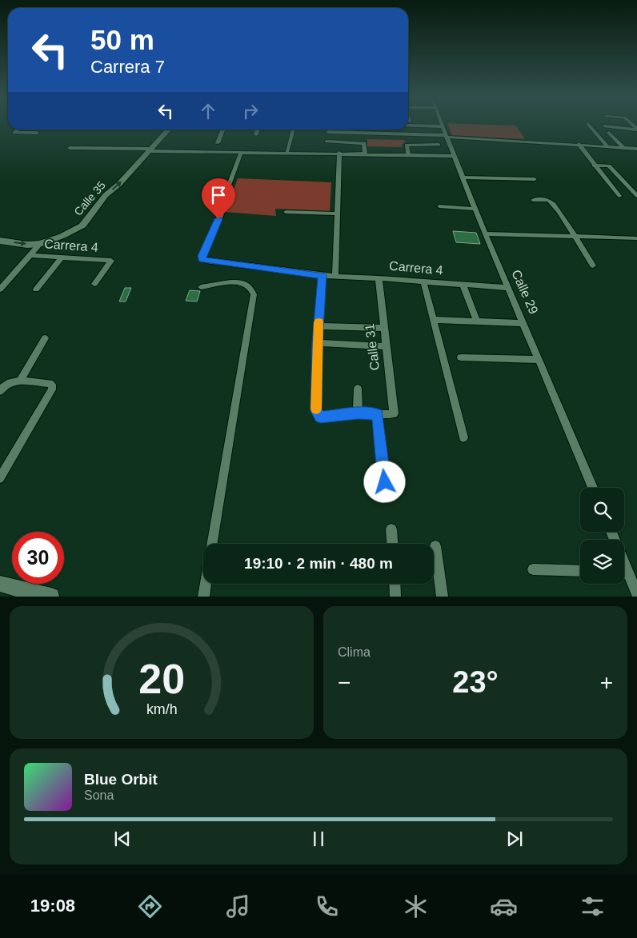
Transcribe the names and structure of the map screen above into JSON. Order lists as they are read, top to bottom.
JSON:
{
  "streets": {
    "street": [
      "Calle 35",
      "Carrera 4",
      "Calle 29",
      "Calle 31"
    ]
  },
  "crossings": [
    ["Calle 35", "Carrera 4"],
    ["Carrera 4", "Calle 29"],
    ["Carrera 4", "Calle 31"]
  ],
  "page": {
    "turn": ["50 m", "Carrera 7"],
    "limit": "30",
    "trip": "19:10 · 2 min · 480 m",
    "tile": "Clima",
    "heat": ["−", "23°", "+"],
    "song": ["Blue Orbit", "Sona"],
    "tabs": "19:08",
    "gauge": ["20", "km/h"]
  }
}
